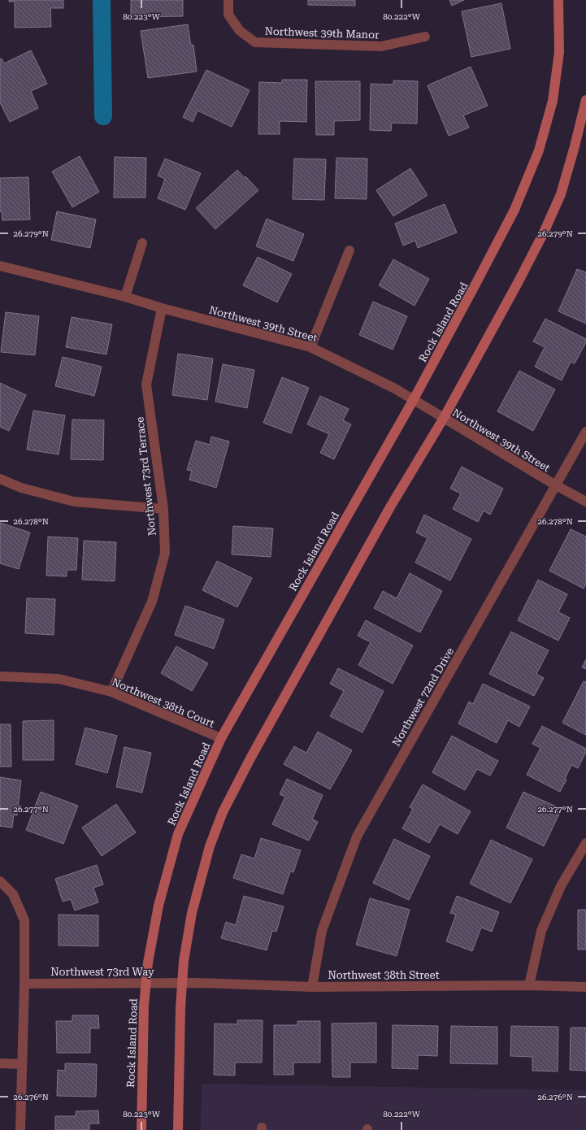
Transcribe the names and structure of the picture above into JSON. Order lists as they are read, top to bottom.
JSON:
{
  "streets": {
    "main road": ["Rock Island Road"],
    "street": [
      "Northwest 39th Manor",
      "Northwest 39th Street",
      "Northwest 73rd Terrace",
      "Northwest 72nd Drive",
      "Northwest 38th Court",
      "Northwest 73rd Way",
      "Northwest 38th Street"
    ]
  },
  "crossings": [
    ["Rock Island Road", "Northwest 39th Street"],
    ["Rock Island Road", "Northwest 38th Court"],
    ["Rock Island Road", "Northwest 73rd Way"],
    ["Northwest 39th Street", "Northwest 73rd Terrace"],
    ["Northwest 39th Street", "Northwest 72nd Drive"],
    ["Northwest 73rd Terrace", "Northwest 38th Court"],
    ["Northwest 72nd Drive", "Northwest 38th Street"],
    ["Northwest 73rd Way", "Northwest 38th Street"]
  ],
  "coordinates": [
    "80.223°W",
    "80.222°W",
    "26.279°N",
    "26.278°N",
    "26.277°N",
    "26.276°N"
  ]
}
